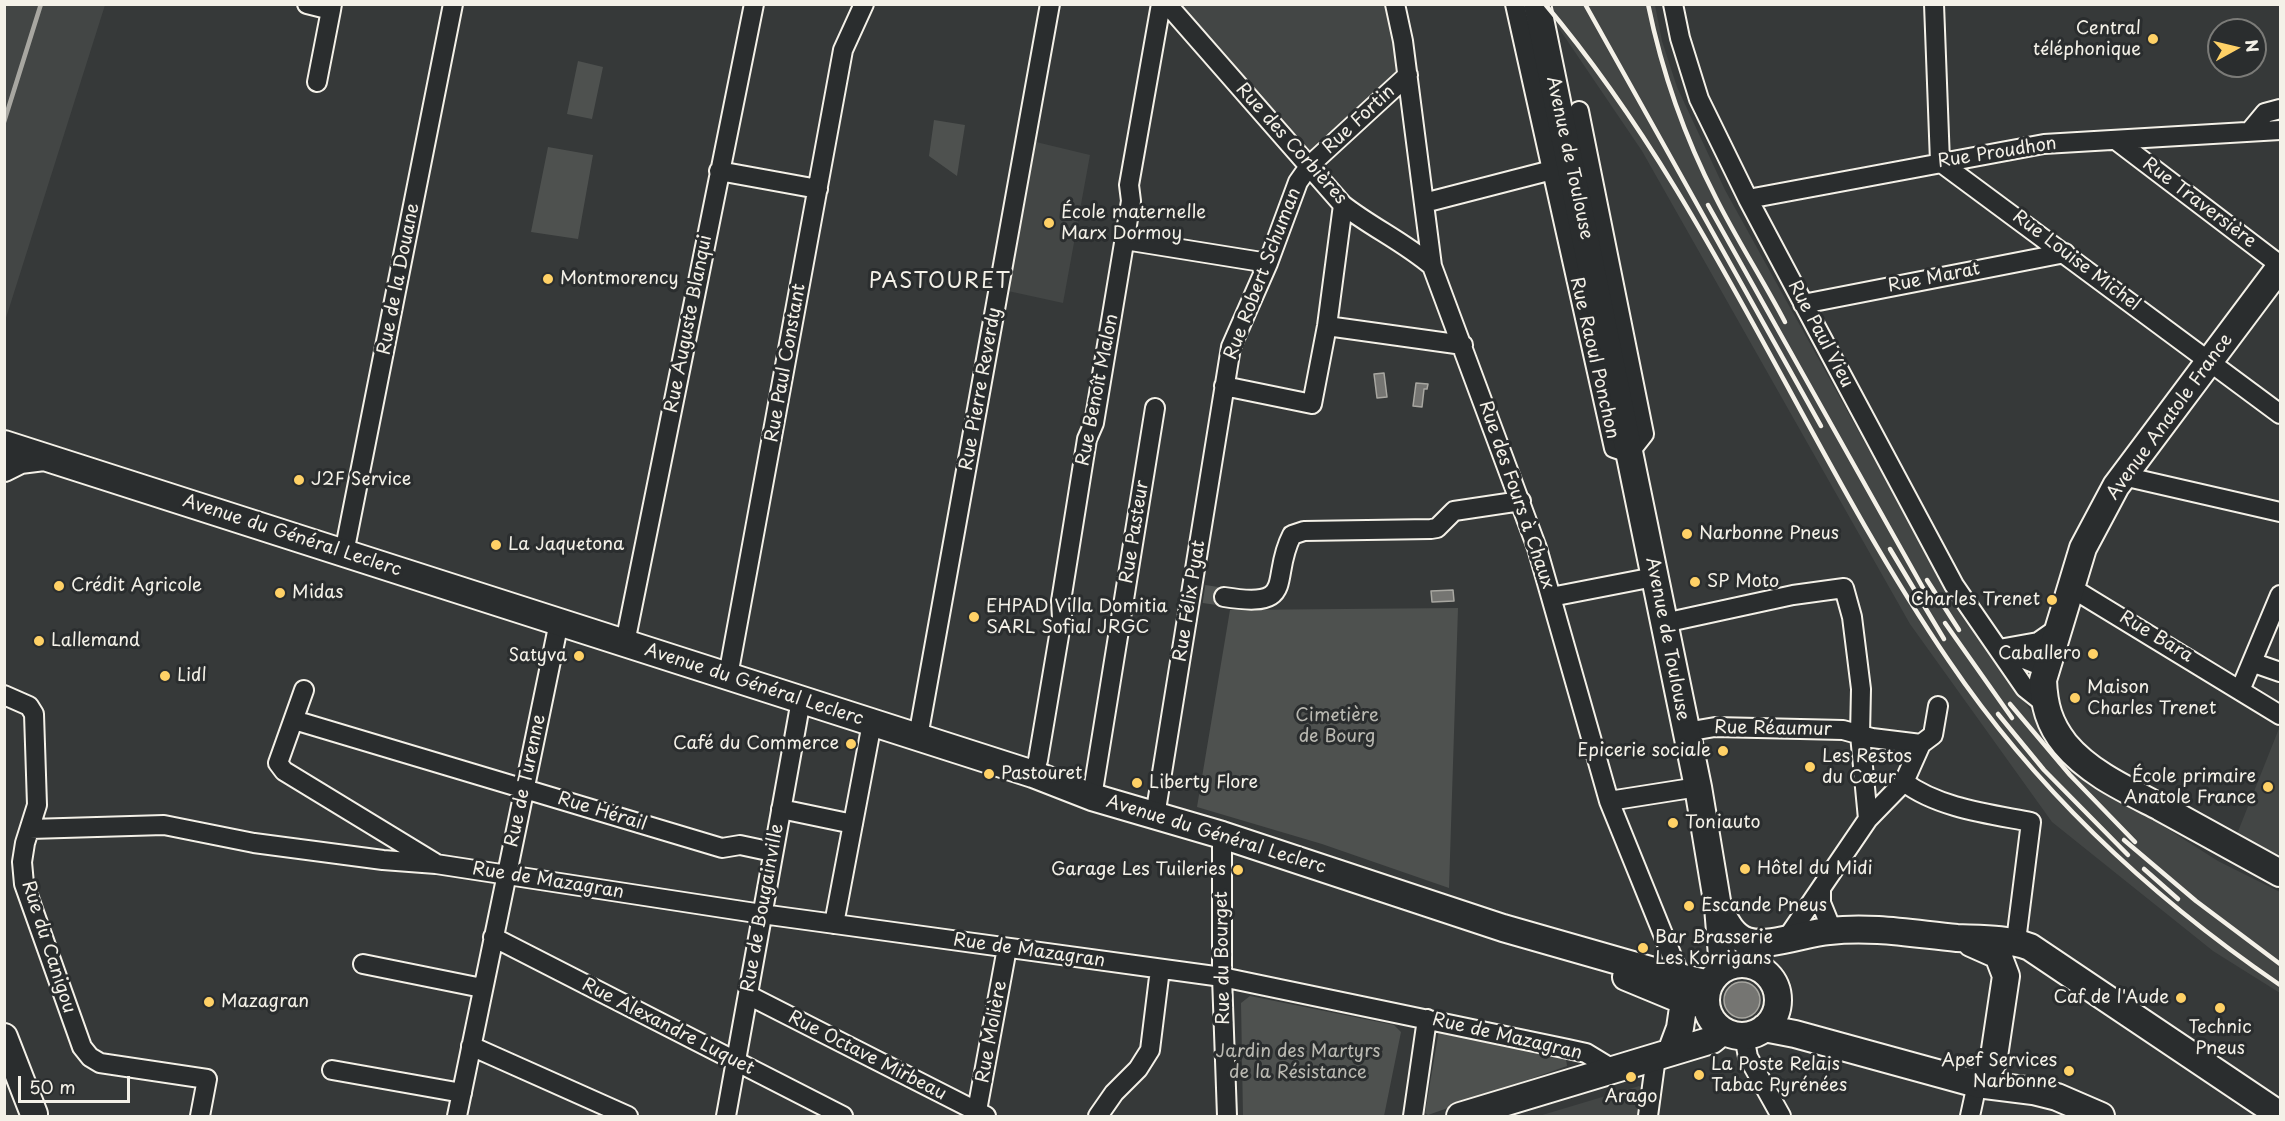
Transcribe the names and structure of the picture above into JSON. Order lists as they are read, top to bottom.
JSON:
{
  "streets": {
    "main road": ["Avenue de Toulouse", "Avenue Anatole France", "Avenue du Général Leclerc"],
    "street": [
      "Rue Fortin",
      "Rue des Corbières",
      "Rue Proudhon",
      "Rue Traversière",
      "Rue Louise Michel",
      "Rue Robert Schuman",
      "Rue Marat",
      "Rue de la Douane",
      "Rue Auguste Blanqui",
      "Rue Paul Vieu",
      "Rue Raoul Ponchon",
      "Rue Paul Constant",
      "Rue Pierre Reverdy",
      "Rue Benoît Malon",
      "Rue des Fours à Chaux",
      "Rue Pasteur",
      "Rue Félix Pyat",
      "Rue Bara",
      "Rue Réaumur",
      "Rue de Turenne",
      "Rue Hérail",
      "Rue de Mazagran",
      "Rue de Bougainville",
      "Rue du Canigou",
      "Rue du Bourget",
      "Rue Alexandre Luquet",
      "Rue Molière",
      "Rue Octave Mirbeau"
    ]
  },
  "crossings": [
    ["Rue Fortin", "Rue des Corbières"],
    ["Rue Fortin", "Rue Robert Schuman"],
    ["Rue Fortin", "Rue des Fours à Chaux"],
    ["Rue des Corbières", "Rue Robert Schuman"],
    ["Rue des Corbières", "Rue des Fours à Chaux"],
    ["Rue Proudhon", "Rue Traversière"],
    ["Rue Proudhon", "Rue Louise Michel"],
    ["Rue Proudhon", "Rue Paul Vieu"],
    ["Avenue de Toulouse", "Rue Raoul Ponchon"],
    ["Avenue de Toulouse", "Rue des Fours à Chaux"],
    ["Avenue de Toulouse", "Avenue du Général Leclerc"],
    ["Avenue de Toulouse", "Rue Réaumur"],
    ["Rue Traversière", "Avenue Anatole France"],
    ["Rue Louise Michel", "Rue Marat"],
    ["Rue Louise Michel", "Avenue Anatole France"],
    ["Rue Robert Schuman", "Rue Félix Pyat"],
    ["Rue Marat", "Rue Paul Vieu"],
    ["Rue de la Douane", "Avenue du Général Leclerc"],
    ["Rue Auguste Blanqui", "Avenue du Général Leclerc"],
    ["Rue Paul Vieu", "Avenue Anatole France"],
    ["Rue Paul Constant", "Avenue du Général Leclerc"],
    ["Rue Pierre Reverdy", "Avenue du Général Leclerc"],
    ["Rue Benoît Malon", "Avenue du Général Leclerc"],
    ["Avenue Anatole France", "Rue Bara"],
    ["Rue des Fours à Chaux", "Avenue du Général Leclerc"],
    ["Rue Pasteur", "Avenue du Général Leclerc"],
    ["Avenue du Général Leclerc", "Rue Félix Pyat"],
    ["Avenue du Général Leclerc", "Rue de Turenne"],
    ["Avenue du Général Leclerc", "Rue de Bougainville"],
    ["Avenue du Général Leclerc", "Rue du Bourget"],
    ["Rue de Turenne", "Rue Hérail"],
    ["Rue de Turenne", "Rue de Mazagran"],
    ["Rue de Turenne", "Rue Alexandre Luquet"],
    ["Rue Hérail", "Rue de Mazagran"],
    ["Rue Hérail", "Rue de Bougainville"],
    ["Rue de Mazagran", "Rue de Bougainville"],
    ["Rue de Mazagran", "Rue du Canigou"],
    ["Rue de Mazagran", "Rue du Bourget"],
    ["Rue de Mazagran", "Rue Molière"],
    ["Rue de Bougainville", "Rue Alexandre Luquet"],
    ["Rue de Bougainville", "Rue Octave Mirbeau"],
    ["Rue Molière", "Rue Octave Mirbeau"]
  ],
  "districts": ["PASTOURET"],
  "parks": ["Cimetière de Bourg", "Jardin des Martyrs de la Résistance"],
  "places": [
    "Central téléphonique",
    "École maternelle Marx Dormoy",
    "Montmorency",
    "J2F Service",
    "Narbonne Pneus",
    "La Jaquetona",
    "SP Moto",
    "Crédit Agricole",
    "Midas",
    "Charles Trenet",
    "EHPAD Villa Domitia SARL Sofial JRGC",
    "Lallemand",
    "Caballero",
    "Satyva",
    "Lidl",
    "Maison Charles Trenet",
    "Café du Commerce",
    "Epicerie sociale",
    "Les Restos du Cœur",
    "Pastouret",
    "Liberty Flore",
    "École primaire Anatole France",
    "Toniauto",
    "Hôtel du Midi",
    "Garage Les Tuileries",
    "Escande Pneus",
    "Bar Brasserie Les Korrigans",
    "Caf de l'Aude",
    "Mazagran",
    "Technic Pneus",
    "Apef Services Narbonne",
    "La Poste Relais Tabac Pyrénées",
    "Arago"
  ],
  "scale_bar": "50 m",
  "north": "right"
}
